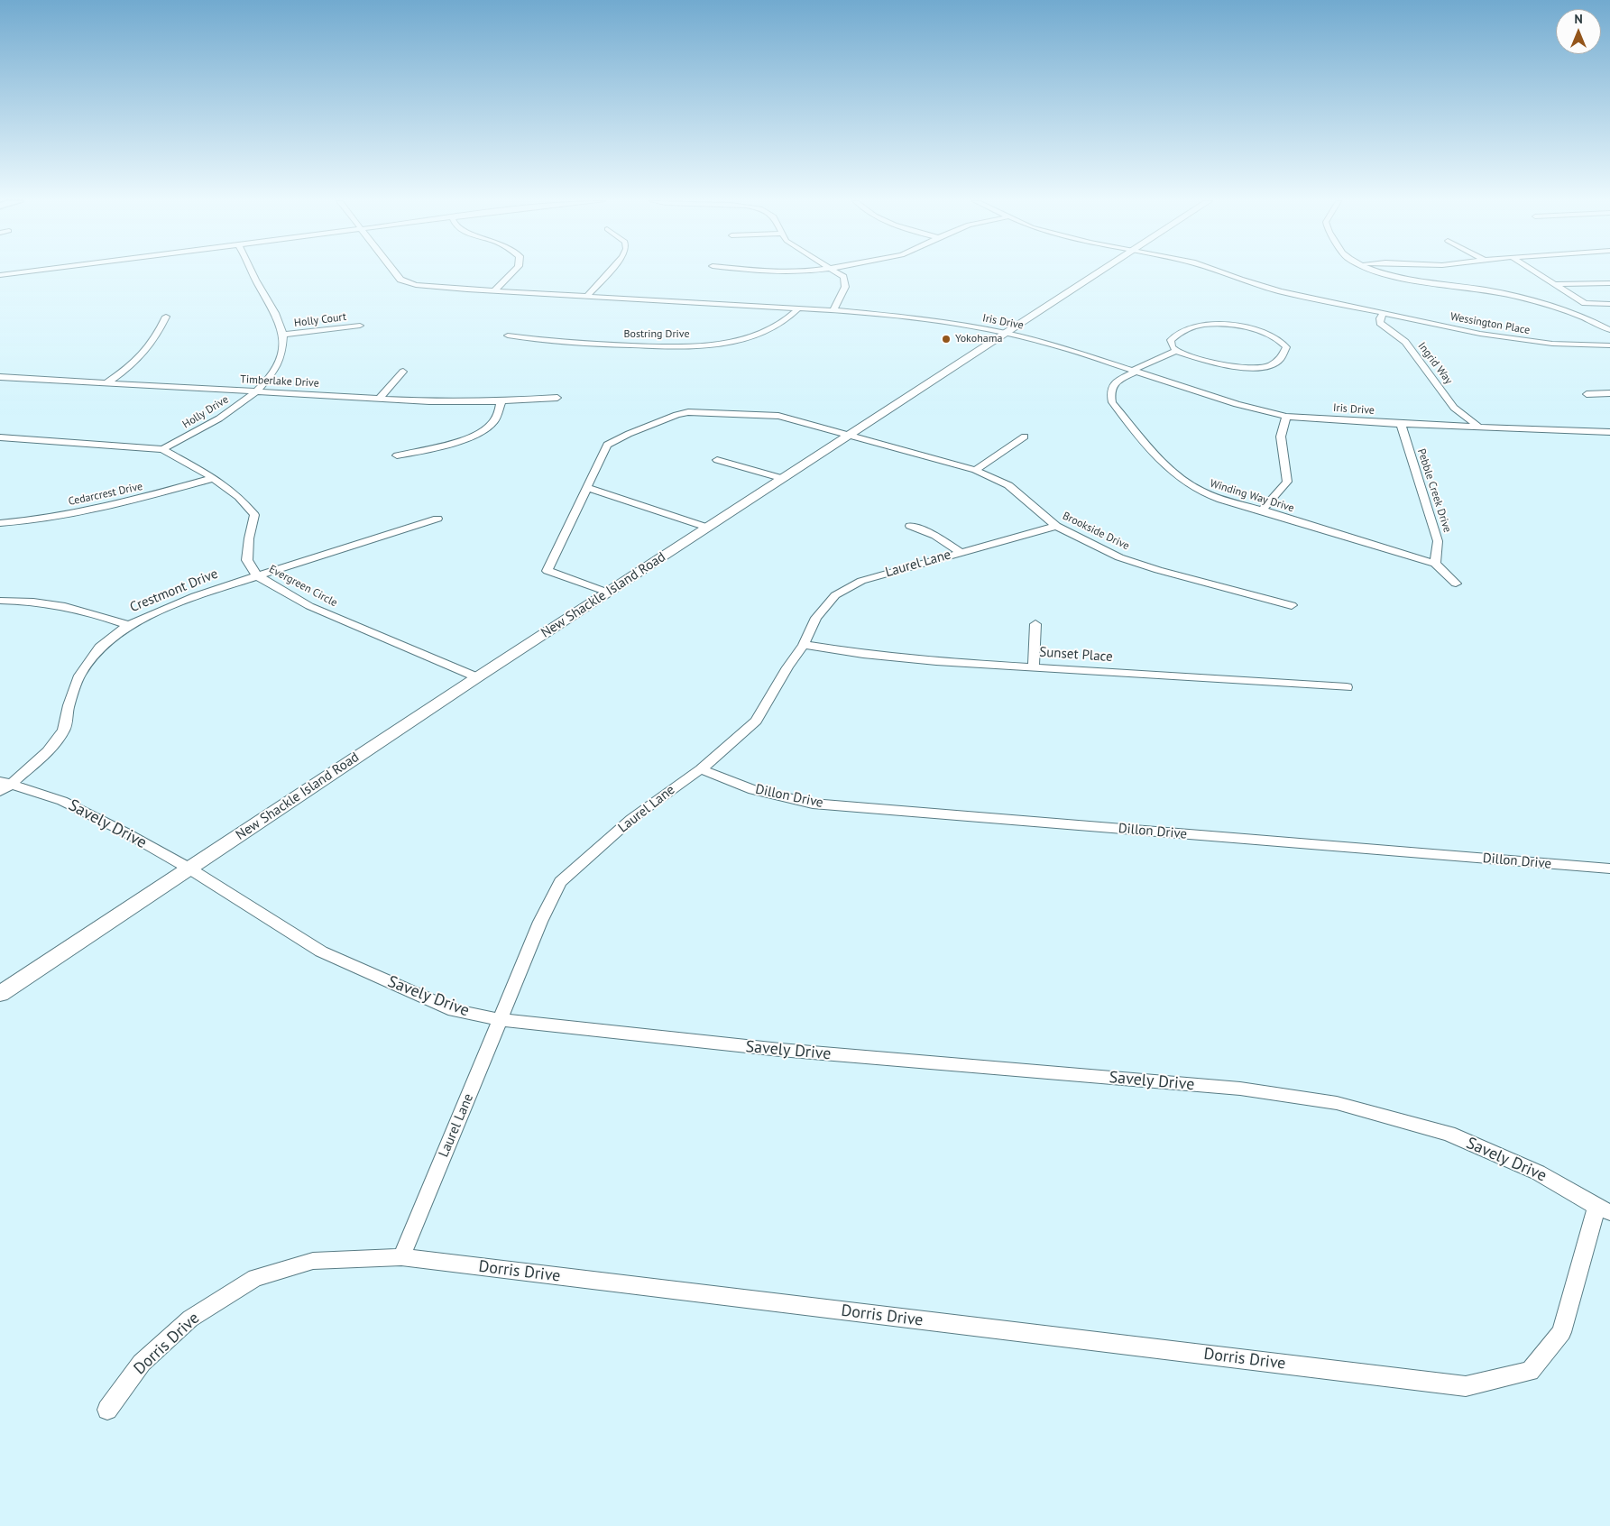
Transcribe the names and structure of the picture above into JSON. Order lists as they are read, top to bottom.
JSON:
{
  "streets": {
    "main road": ["New Shackle Island Road"],
    "street": [
      "Holly Court",
      "Iris Drive",
      "Wessington Place",
      "Bostring Drive",
      "Ingrid Way",
      "Timberlake Drive",
      "Holly Drive",
      "Pebble Creek Drive",
      "Cedarcrest Drive",
      "Winding Way Drive",
      "Brookside Drive",
      "Laurel Lane",
      "Evergreen Circle",
      "Crestmont Drive",
      "Sunset Place",
      "Dillon Drive",
      "Savely Drive",
      "Dorris Drive"
    ]
  },
  "crossings": [
    ["Holly Court", "Holly Drive"],
    ["Iris Drive", "Bostring Drive"],
    ["Iris Drive", "Ingrid Way"],
    ["Iris Drive", "Pebble Creek Drive"],
    ["Iris Drive", "Winding Way Drive"],
    ["Iris Drive", "New Shackle Island Road"],
    ["Wessington Place", "Ingrid Way"],
    ["Timberlake Drive", "Holly Drive"],
    ["Holly Drive", "Evergreen Circle"],
    ["Pebble Creek Drive", "Winding Way Drive"],
    ["Cedarcrest Drive", "Evergreen Circle"],
    ["Brookside Drive", "Laurel Lane"],
    ["Brookside Drive", "New Shackle Island Road"],
    ["Laurel Lane", "Sunset Place"],
    ["Laurel Lane", "Dillon Drive"],
    ["Laurel Lane", "Savely Drive"],
    ["Laurel Lane", "Dorris Drive"],
    ["Evergreen Circle", "Crestmont Drive"],
    ["Evergreen Circle", "New Shackle Island Road"],
    ["Crestmont Drive", "Savely Drive"],
    ["New Shackle Island Road", "Savely Drive"],
    ["Savely Drive", "Dorris Drive"]
  ],
  "places": ["Yokohama"],
  "north": "top"
}
